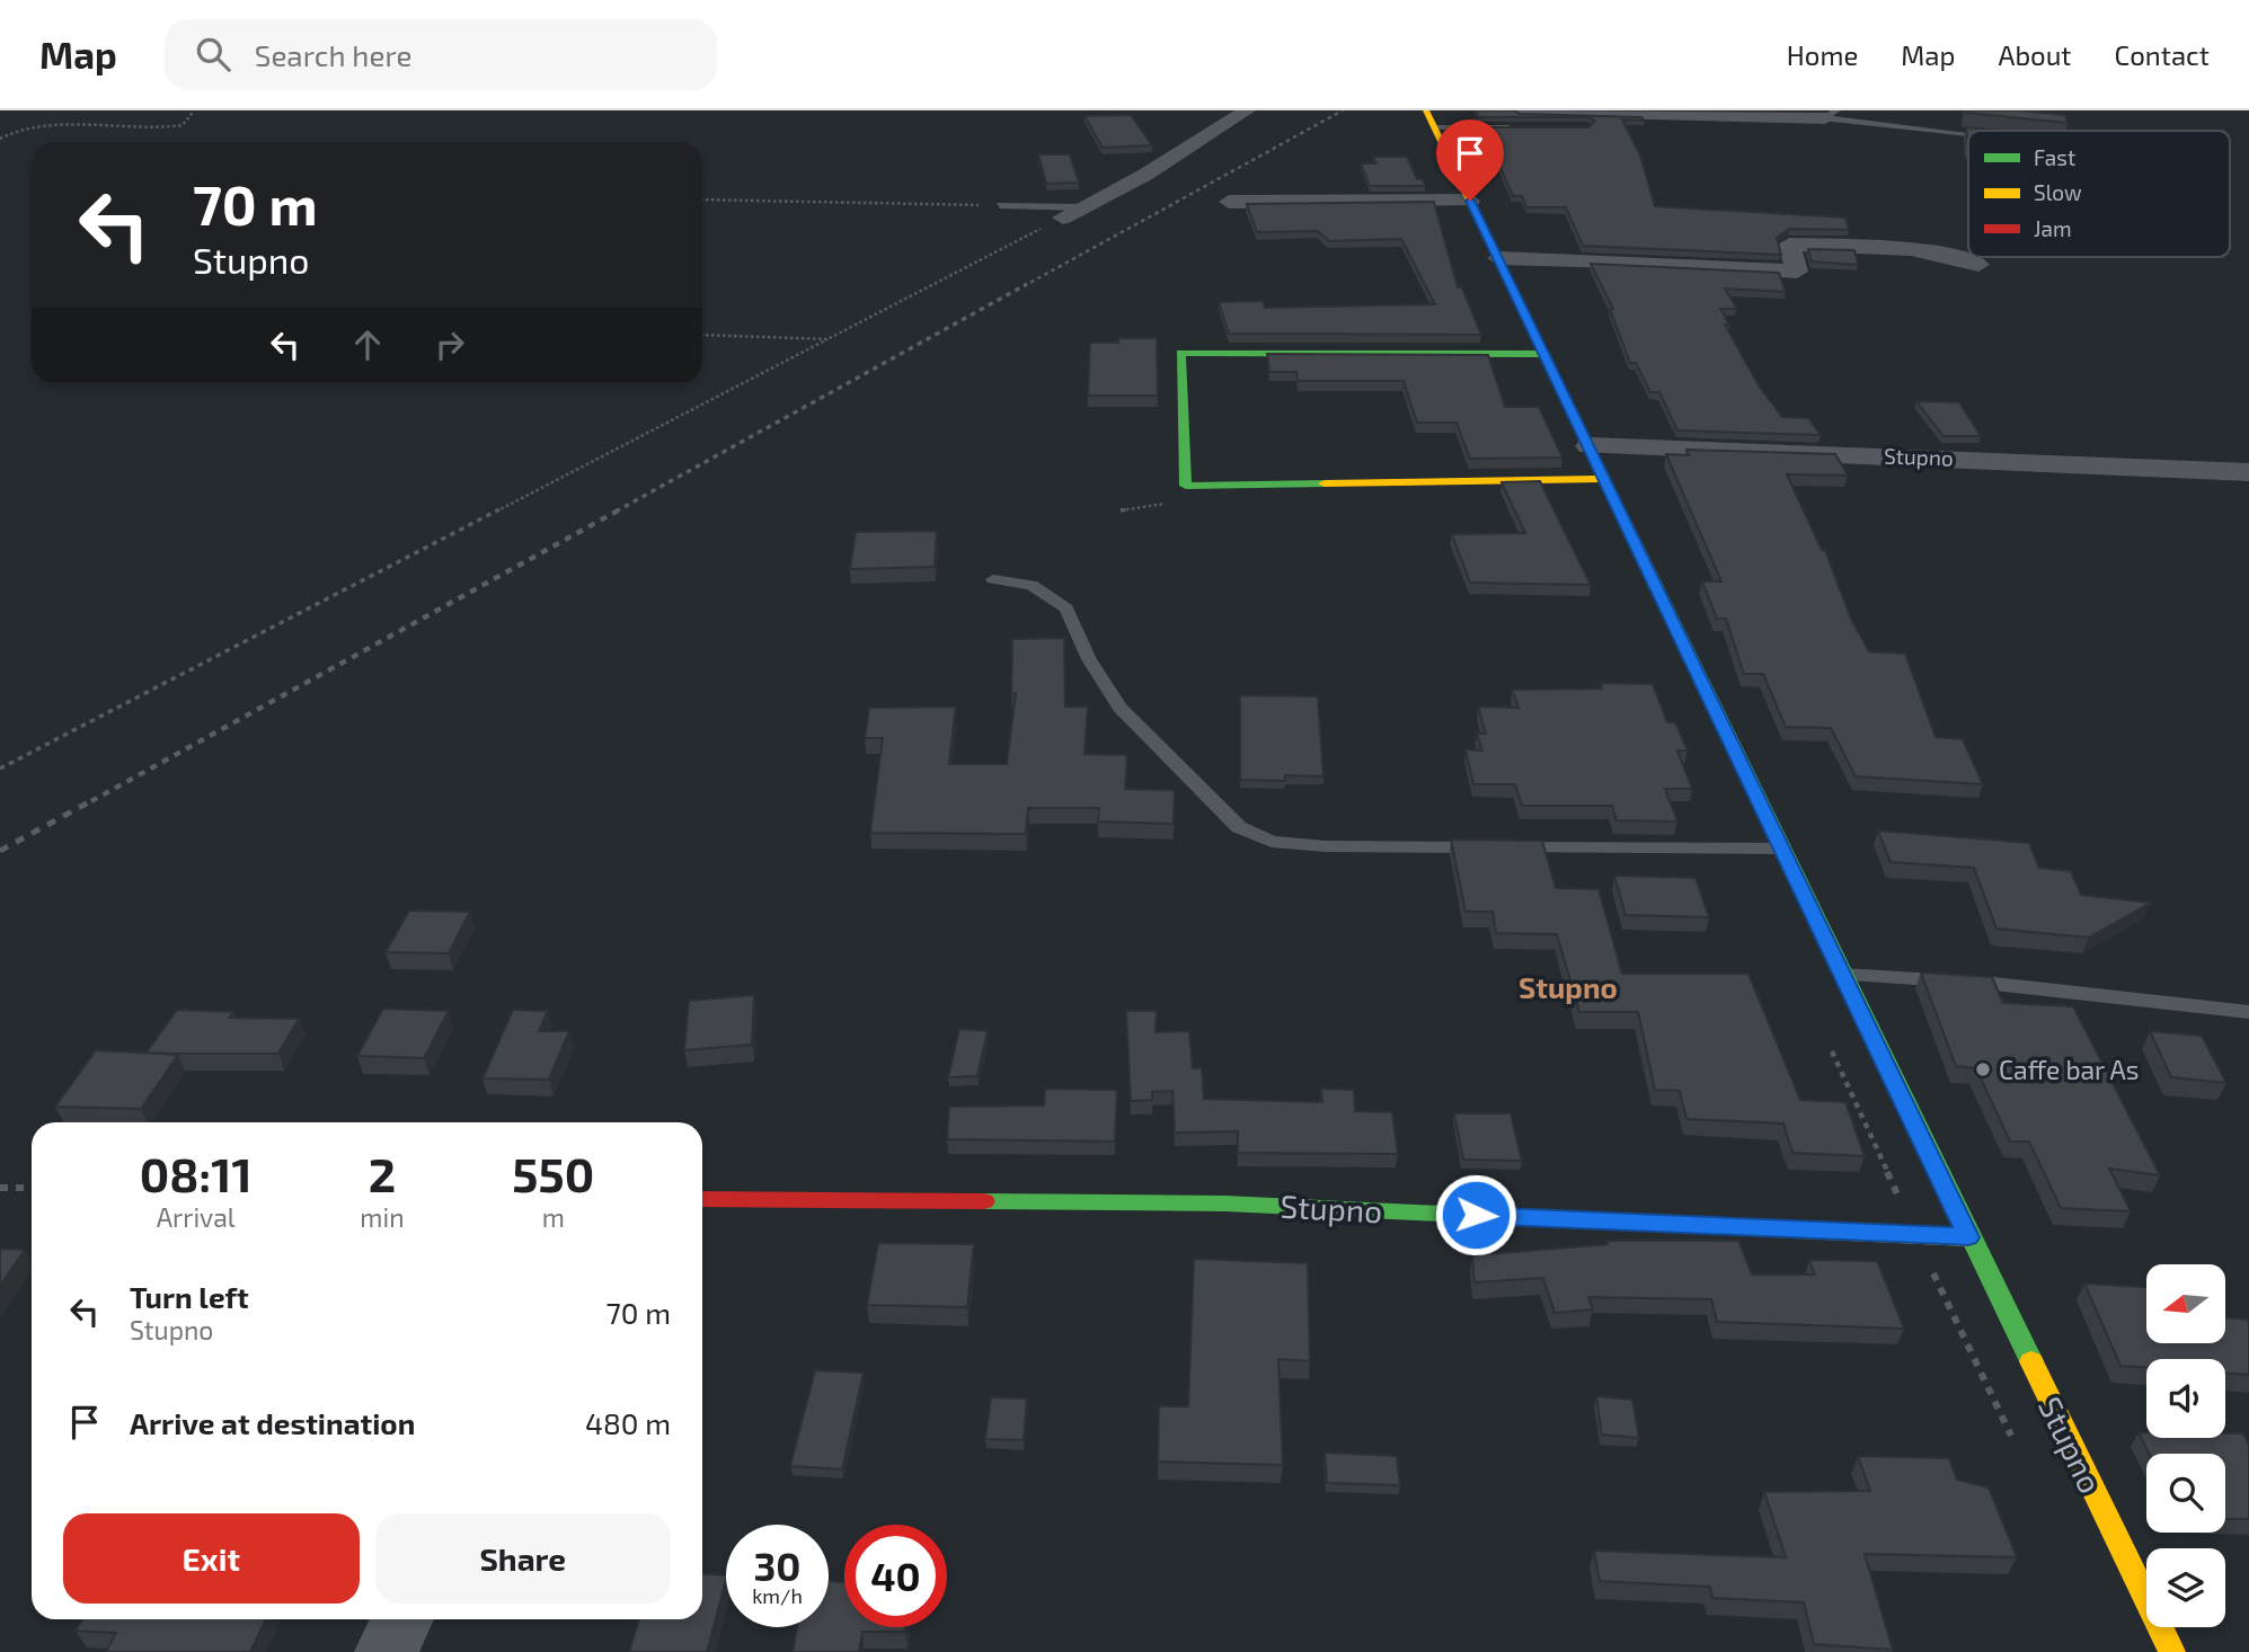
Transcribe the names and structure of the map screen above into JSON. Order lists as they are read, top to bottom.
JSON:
{
  "streets": {
    "main road": ["Stupno"]
  },
  "districts": ["Stupno"],
  "places": ["Caffe bar As"],
  "legend": ["Fast", "Slow", "Jam"],
  "north": "left",
  "page": {
    "header": "Map",
    "search": "Search here",
    "nav": [
      "Home",
      "Map",
      "About",
      "Contact"
    ],
    "turn": ["70 m", "Stupno"],
    "eta": [
      "08:11",
      "Arrival",
      "2",
      "min",
      "550",
      "m"
    ],
    "list": [
      {
        "name": "Turn left",
        "note": "Stupno",
        "value": "70 m"
      },
      {
        "name": "Arrive at destination",
        "value": "480 m"
      }
    ],
    "buttons": ["Exit", "Share"],
    "speed": "30 km/h",
    "limit": "40"
  }
}
